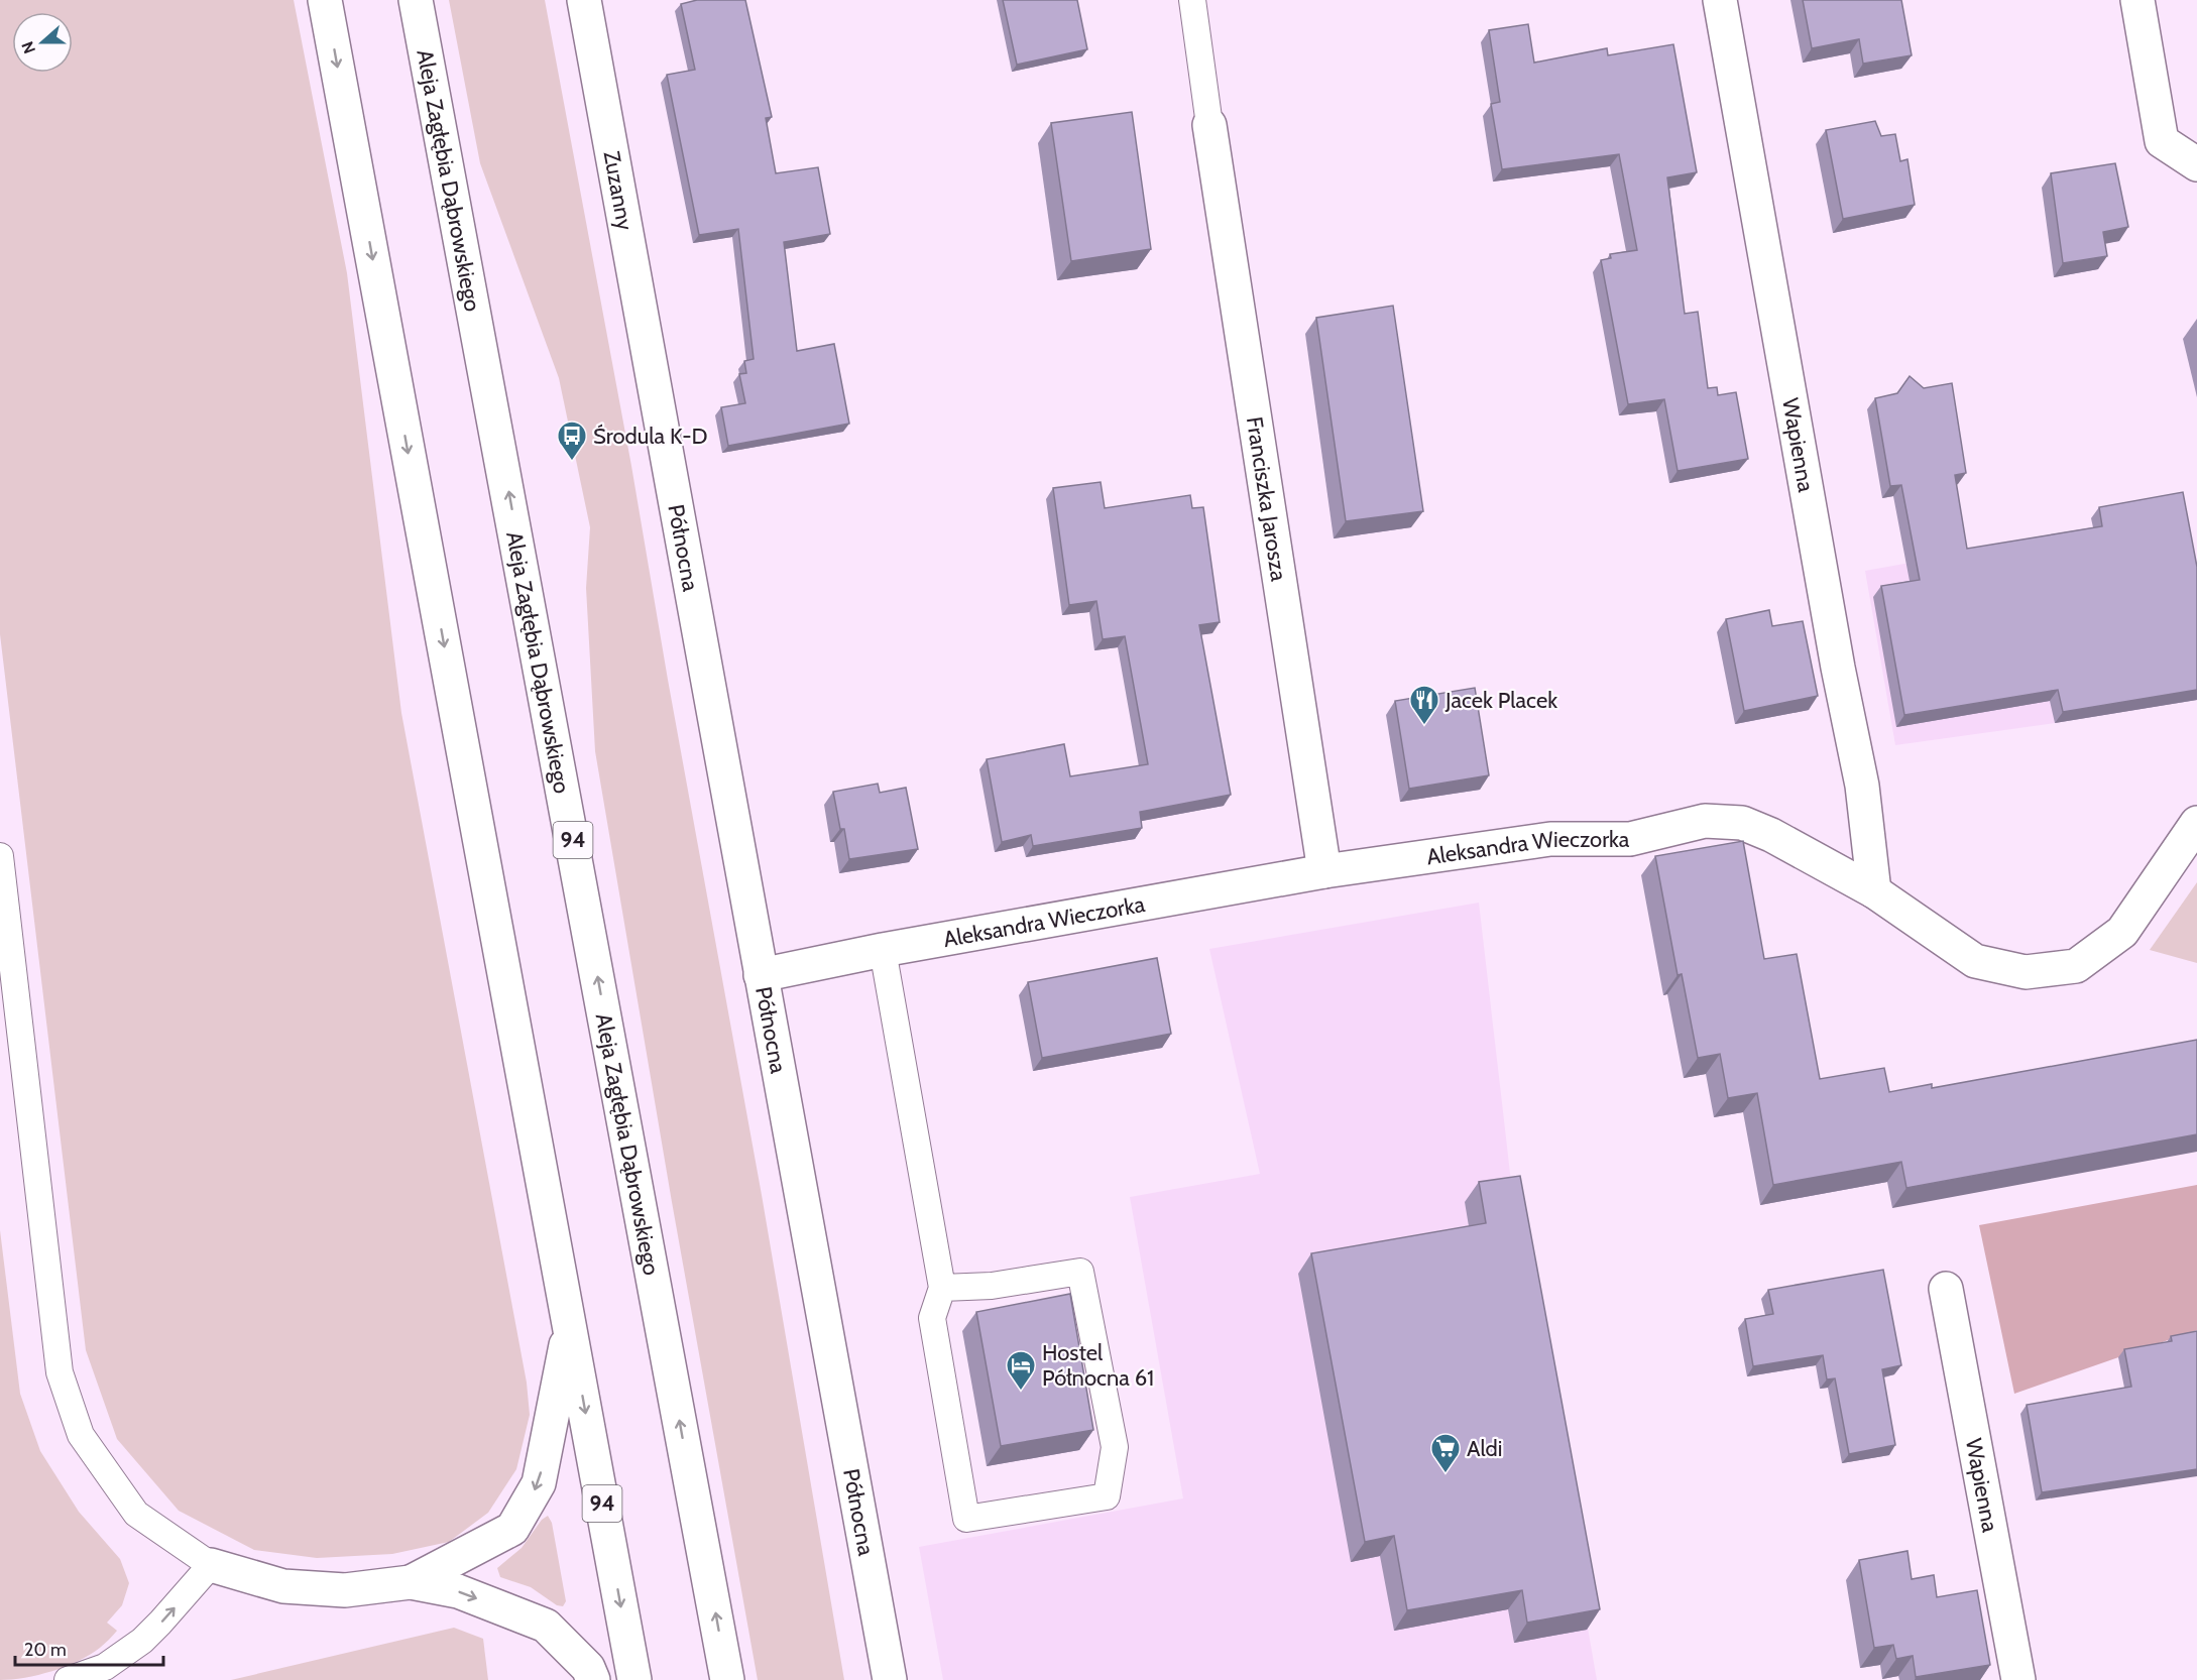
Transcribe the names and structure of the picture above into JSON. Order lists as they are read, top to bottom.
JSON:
{
  "streets": {
    "street": [
      "Aleja Zagłębia Dąbrowskiego",
      "Zuzanny",
      "Wapienna",
      "Franciszka Jarosza",
      "Północna",
      "94",
      "Aleksandra Wieczorka"
    ]
  },
  "crossings": [
    ["Zuzanny", "Północna"],
    ["Wapienna", "Aleksandra Wieczorka"],
    ["Franciszka Jarosza", "Aleksandra Wieczorka"],
    ["Północna", "Aleksandra Wieczorka"]
  ],
  "places": {
    "bus stop": ["Środula K-D"],
    "restaurant": ["Jacek Placek"],
    "hotel": ["Hostel Północna 61"],
    "supermarket": ["Aldi"]
  },
  "scale_bar": "20 m",
  "north": "left"
}
